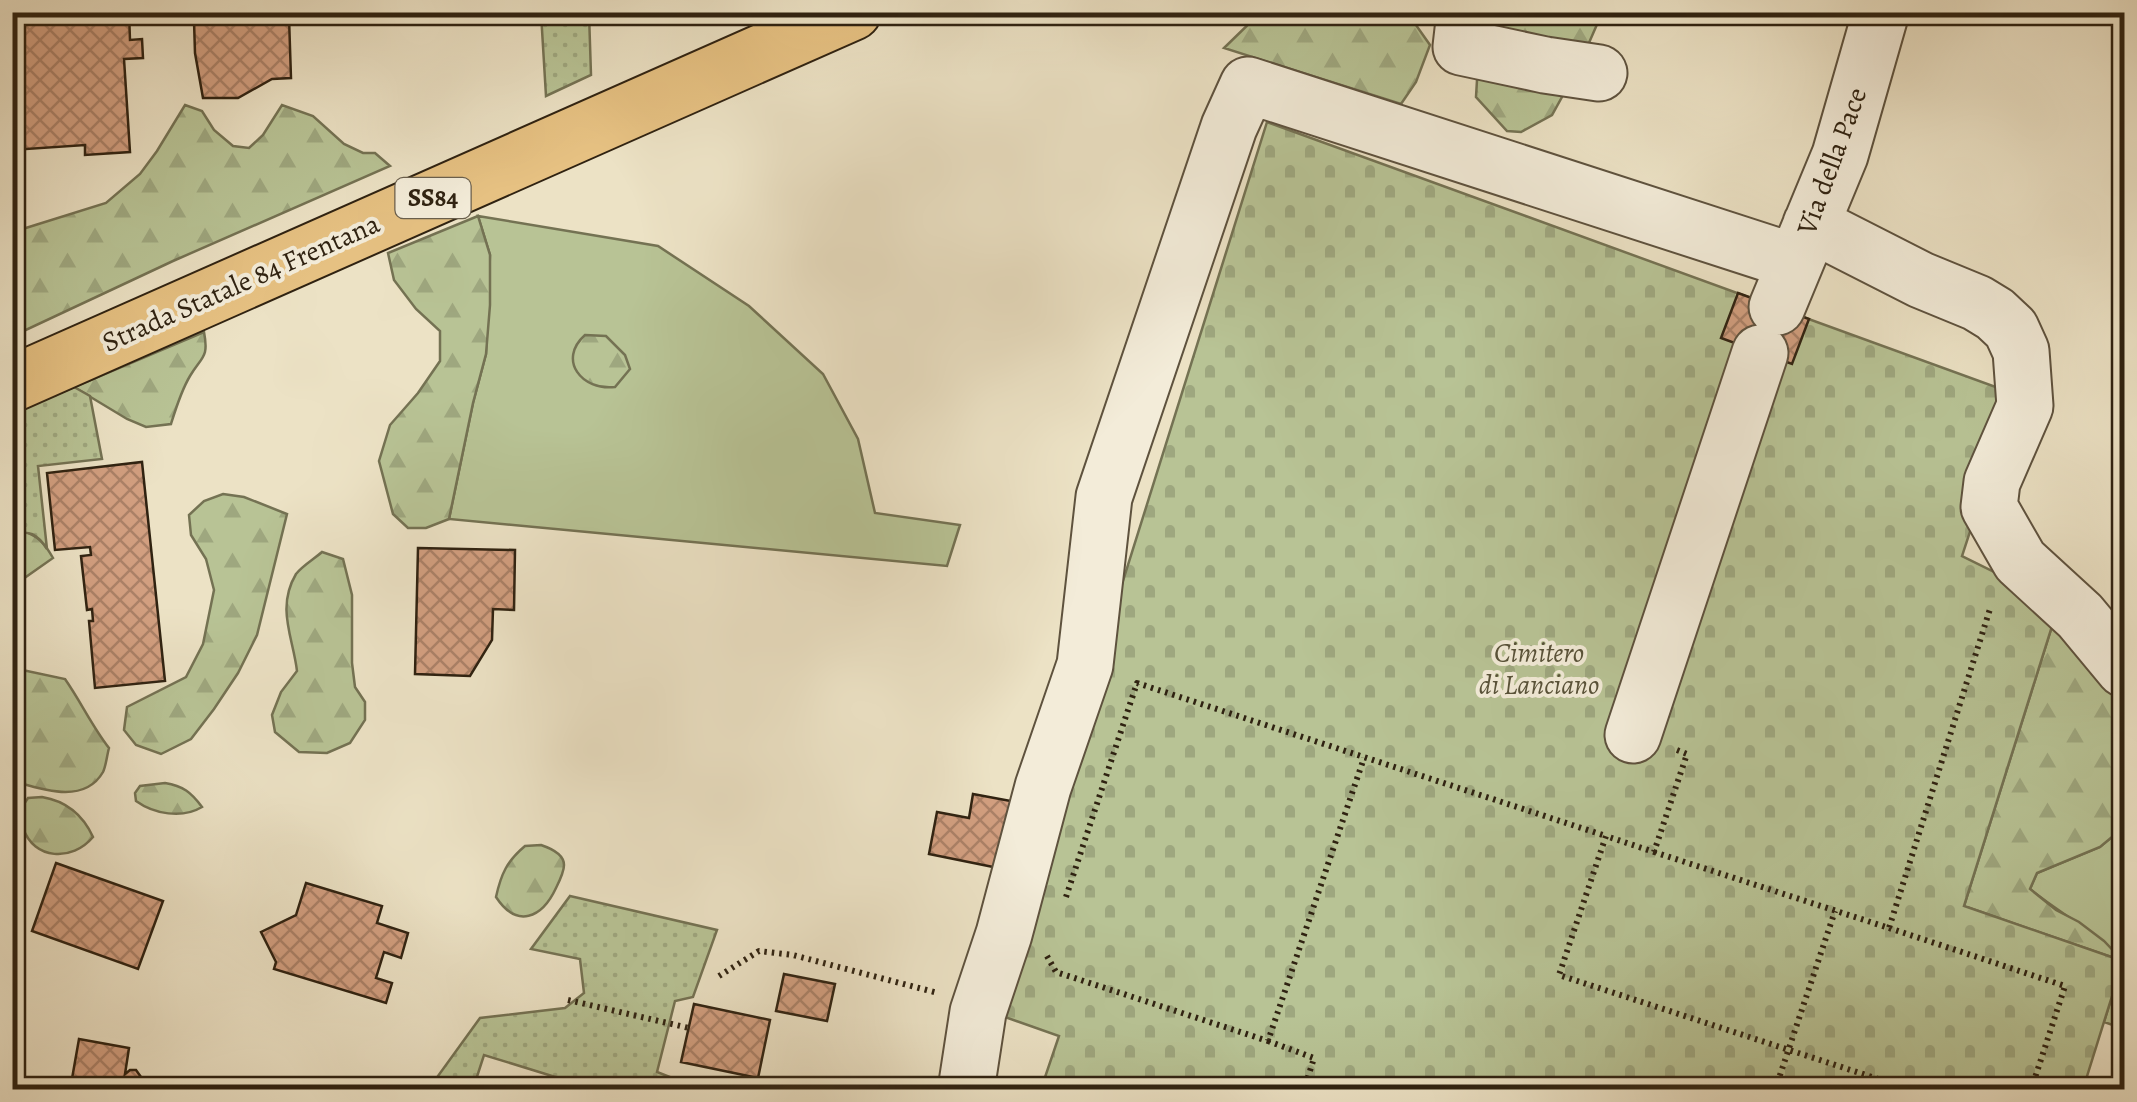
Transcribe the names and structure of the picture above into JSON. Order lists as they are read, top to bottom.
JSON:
{
  "streets": {
    "main road": ["SS84", "Strada Statale 84 Frentana"],
    "street": ["Via della Pace"]
  },
  "parks": ["Cimitero di Lanciano"]
}
